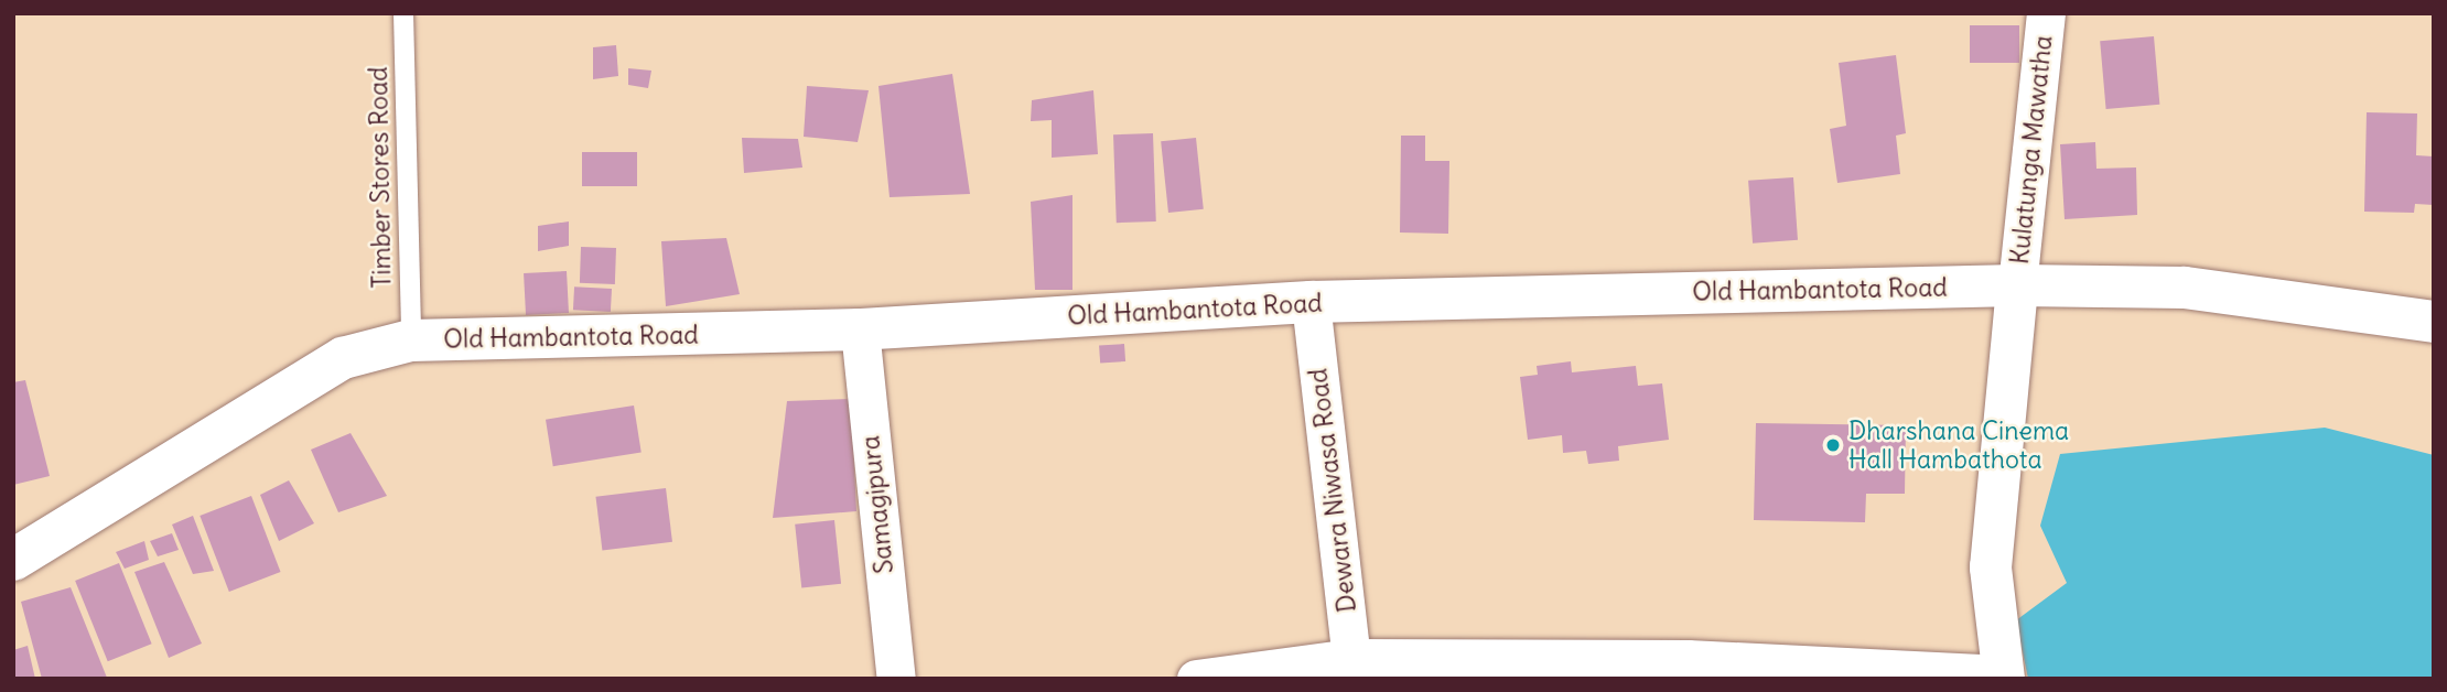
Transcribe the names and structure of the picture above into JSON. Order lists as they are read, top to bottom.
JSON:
{
  "streets": {
    "main road": ["Old Hambantota Road"],
    "street": ["Kulatunga Mawatha", "Dewara Niwasa Road", "Samagipura"],
    "lane": ["Timber Stores Road"]
  },
  "crossings": [
    ["Kulatunga Mawatha", "Old Hambantota Road"],
    ["Timber Stores Road", "Old Hambantota Road"],
    ["Old Hambantota Road", "Dewara Niwasa Road"],
    ["Old Hambantota Road", "Samagipura"]
  ],
  "places": ["Dharshana Cinema Hall Hambathota"]
}
